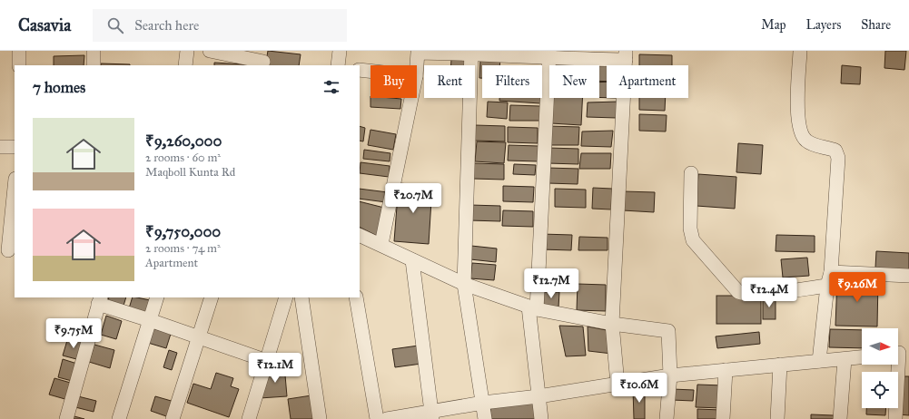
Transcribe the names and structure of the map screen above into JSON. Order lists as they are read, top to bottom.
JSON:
{
  "north": "right",
  "page": {
    "header": "Casavia",
    "search": "Search here",
    "nav": ["Map", "Layers", "Share"],
    "chip": [
      "Buy",
      "Rent",
      "Filters",
      "New",
      "Apartment"
    ],
    "heading": "7 homes",
    "list": [
      {
        "name": "₹9,260,000",
        "note": "2 rooms · 60 m² · Maqboll Kunta Rd"
      },
      {
        "name": "₹9,750,000",
        "note": "2 rooms · 74 m² · Apartment"
      }
    ],
    "price": [
      "₹20.7M",
      "₹12.7M",
      "₹9.26M",
      "₹12.4M",
      "₹9.75M",
      "₹12.1M",
      "₹10.6M"
    ]
  }
}
